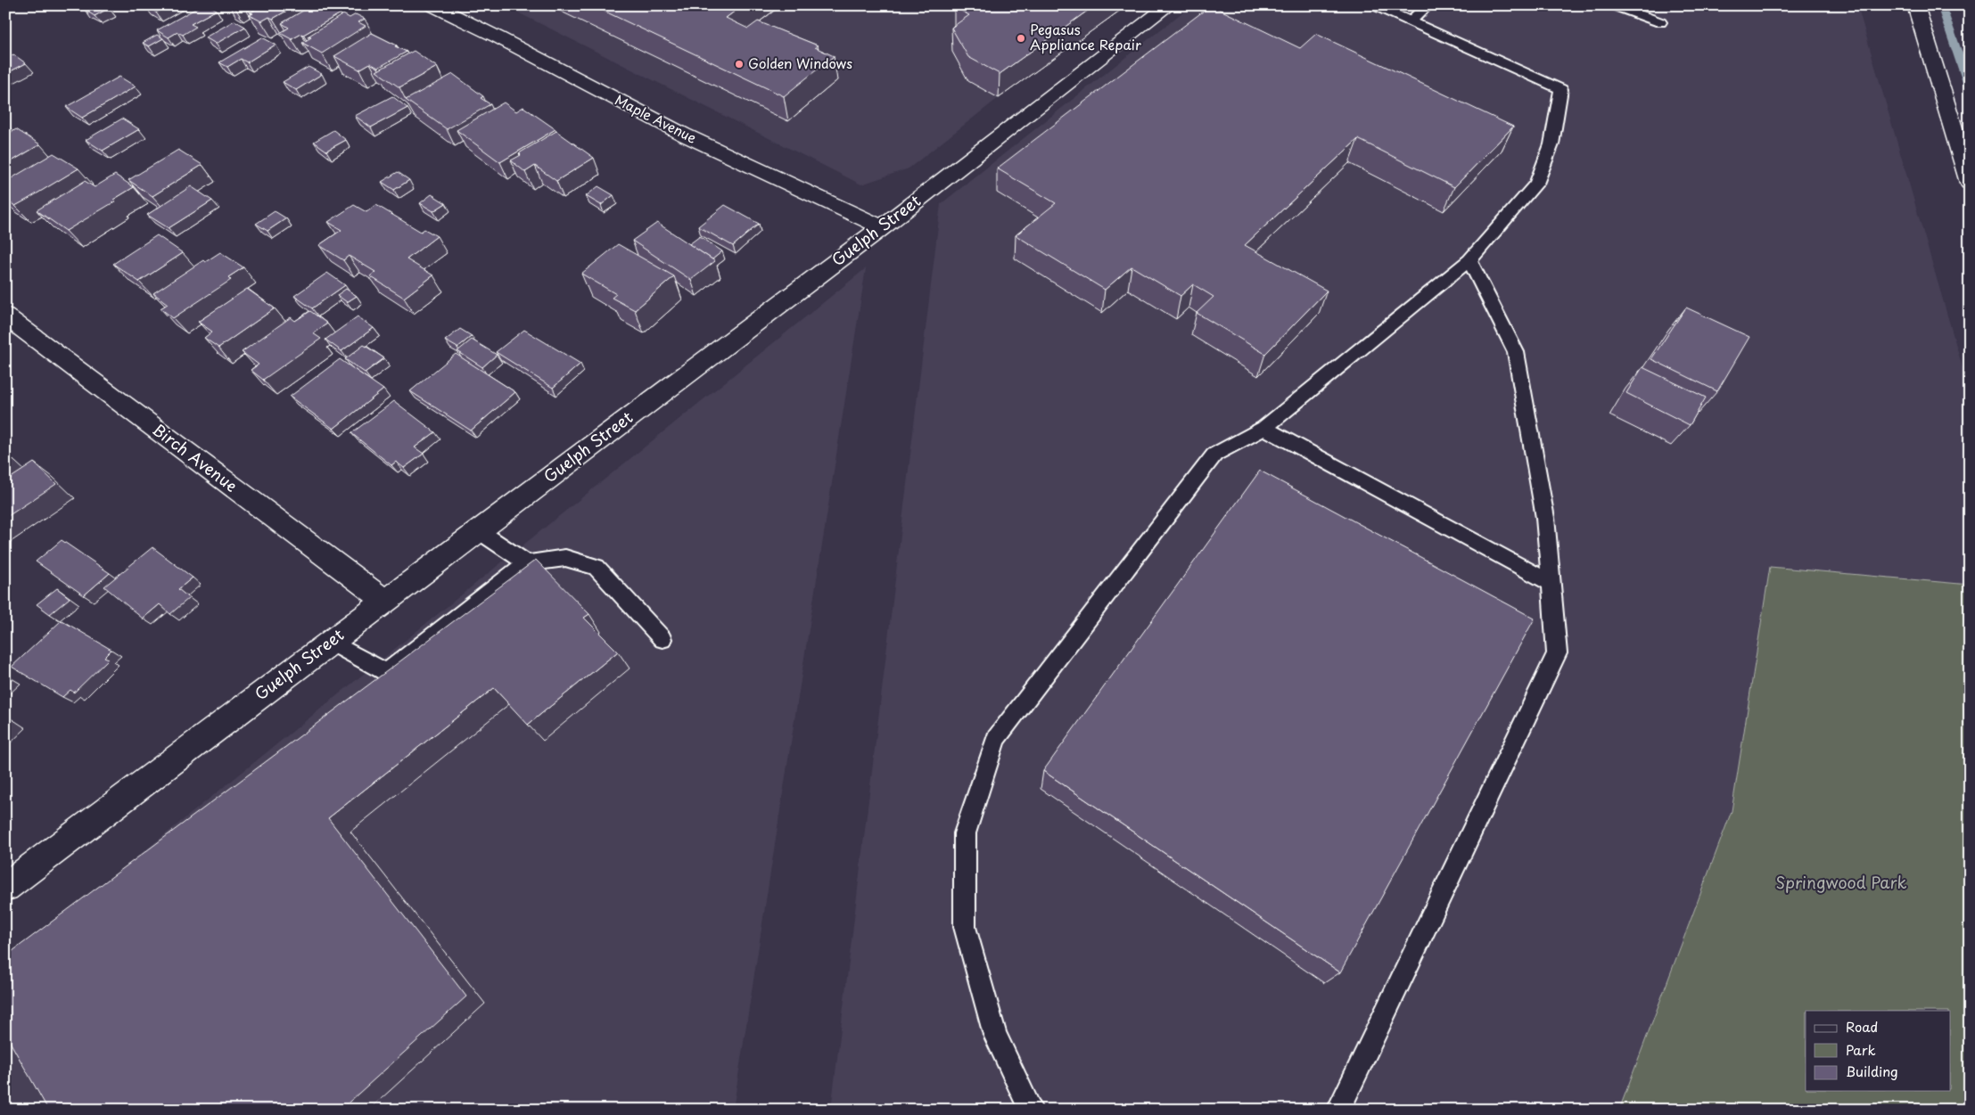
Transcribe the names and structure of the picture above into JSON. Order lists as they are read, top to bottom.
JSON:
{
  "streets": {
    "street": ["Maple Avenue", "Guelph Street", "Birch Avenue"]
  },
  "crossings": [
    ["Maple Avenue", "Guelph Street"],
    ["Guelph Street", "Birch Avenue"]
  ],
  "parks": ["Springwood Park"],
  "places": ["Pegasus Appliance Repair", "Golden Windows"],
  "legend": ["Road", "Park", "Building"]
}
